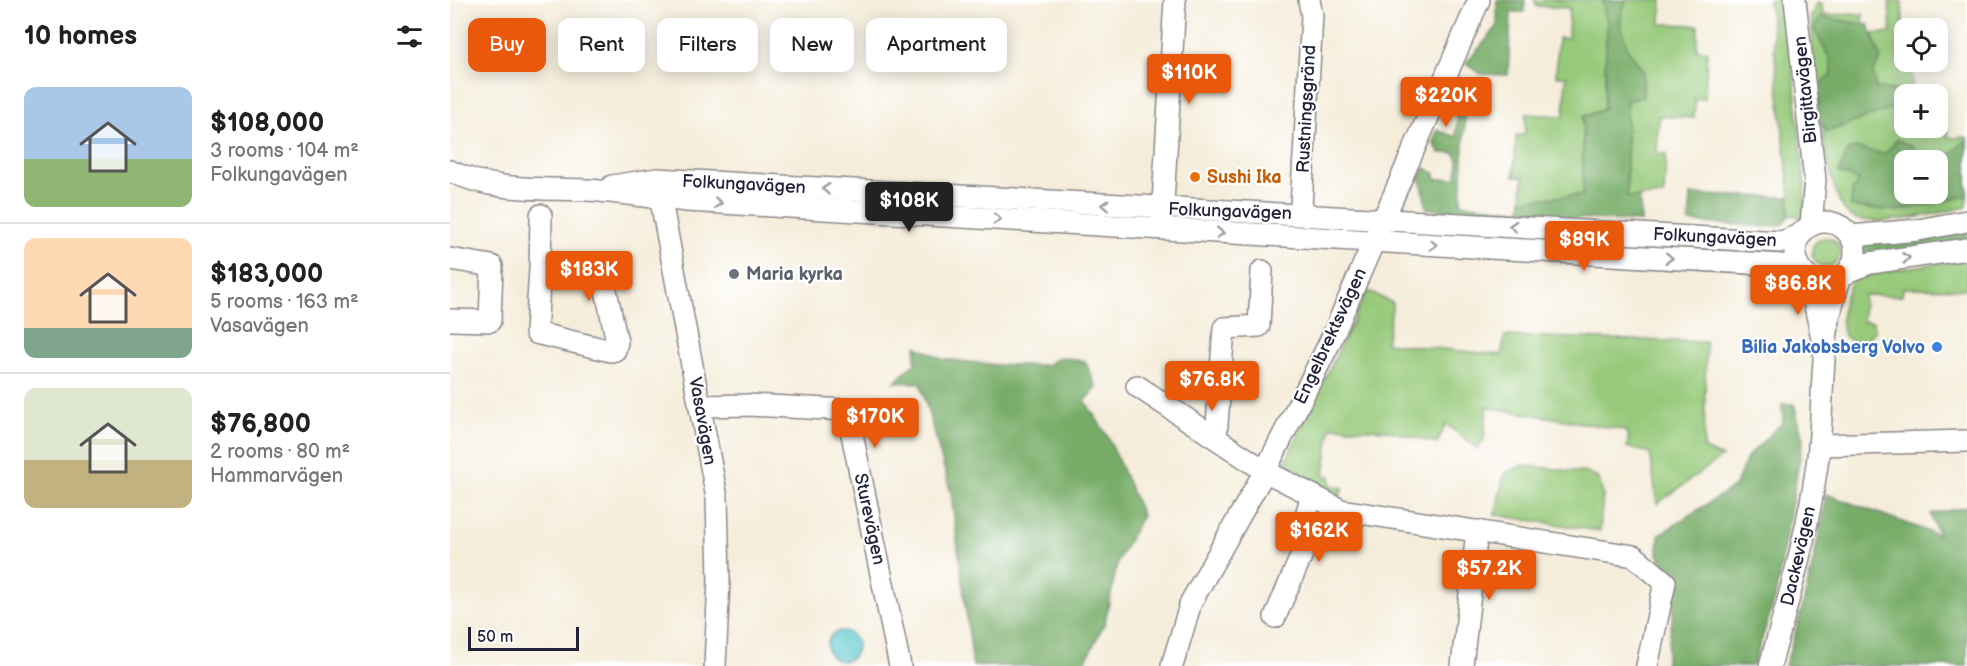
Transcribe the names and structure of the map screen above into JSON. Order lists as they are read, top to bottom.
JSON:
{
  "streets": {
    "street": [
      "Birgittavägen",
      "Rustningsgränd",
      "Folkungavägen",
      "Engelbrektsvägen",
      "Vasavägen",
      "Sturevägen",
      "Dackevägen"
    ]
  },
  "crossings": [
    ["Birgittavägen", "Folkungavägen"],
    ["Birgittavägen", "Dackevägen"],
    ["Rustningsgränd", "Folkungavägen"],
    ["Folkungavägen", "Engelbrektsvägen"],
    ["Folkungavägen", "Vasavägen"],
    ["Folkungavägen", "Dackevägen"],
    ["Vasavägen", "Sturevägen"]
  ],
  "places": ["Sushi Ika", "Maria kyrka", "Bilia Jakobsberg Volvo"],
  "scale_bar": "50 m",
  "page": {
    "heading": "10 homes",
    "map_buttons": ["+", "−"],
    "chip": [
      "Buy",
      "Rent",
      "Filters",
      "New",
      "Apartment"
    ],
    "price": [
      "$110K",
      "$220K",
      "$108K",
      "$89K",
      "$183K",
      "$86.8K",
      "$76.8K",
      "$170K",
      "$162K",
      "$57.2K"
    ],
    "list": [
      {
        "name": "$108,000",
        "note": "3 rooms · 104 m² · Folkungavägen"
      },
      {
        "name": "$183,000",
        "note": "5 rooms · 163 m² · Vasavägen"
      },
      {
        "name": "$76,800",
        "note": "2 rooms · 80 m² · Hammarvägen"
      }
    ],
    "scale": "50 m"
  }
}
